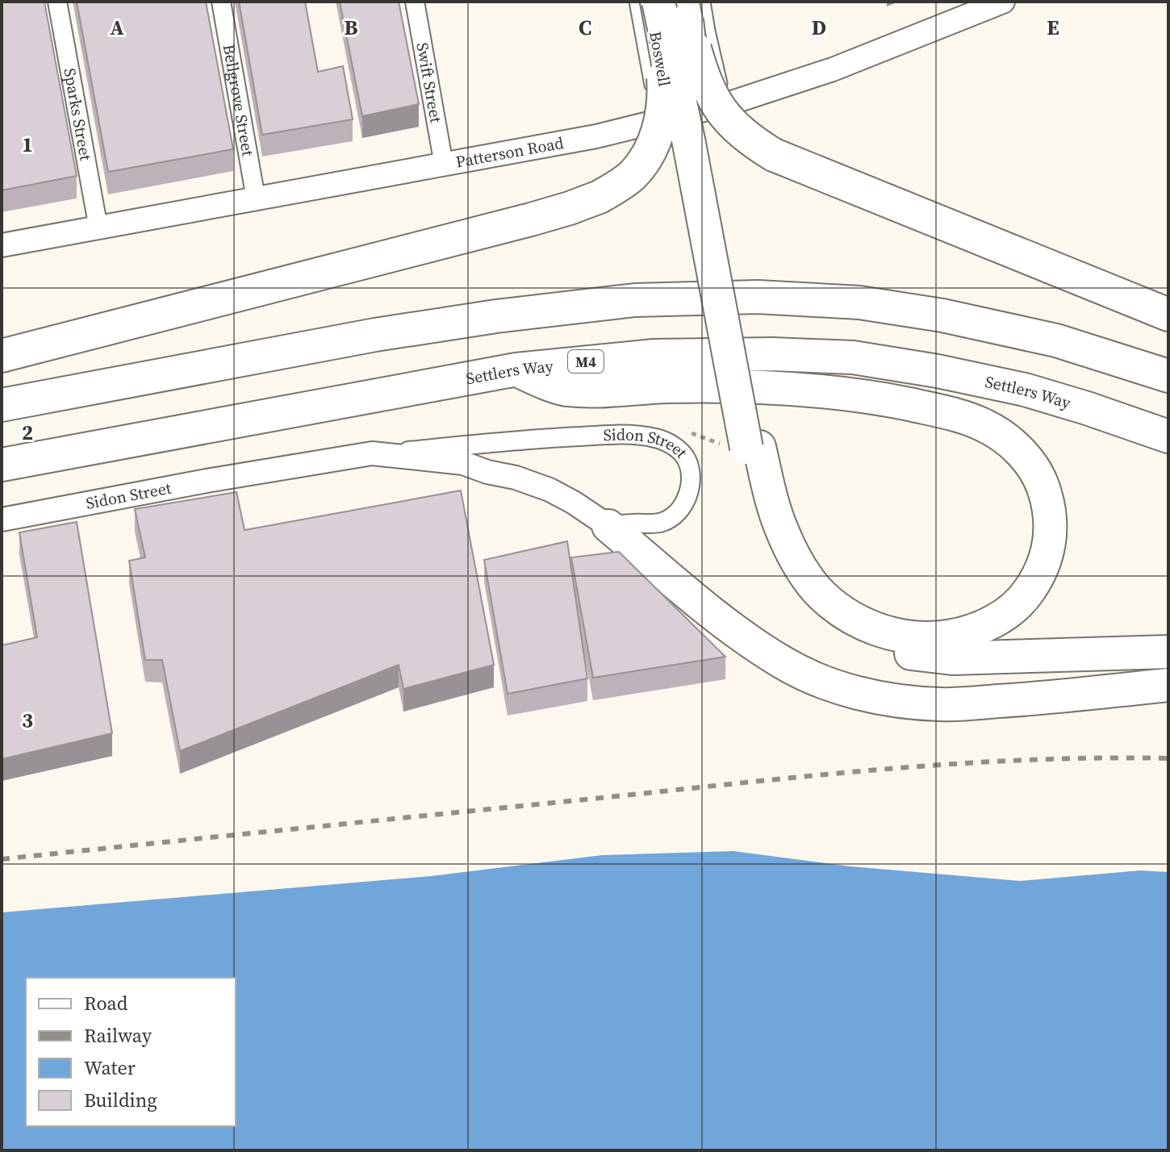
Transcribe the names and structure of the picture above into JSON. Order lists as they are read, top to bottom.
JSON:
{
  "streets": {
    "highway": ["M4", "Settlers Way"],
    "street": [
      "Swift Street",
      "Bellgrove Street",
      "Sparks Street",
      "Patterson Road",
      "Sidon Street"
    ],
    "lane": ["Boswell"]
  },
  "crossings": [
    ["Swift Street", "Patterson Road"],
    ["Bellgrove Street", "Patterson Road"],
    ["Sparks Street", "Patterson Road"]
  ],
  "legend": [
    "Road",
    "Railway",
    "Water",
    "Building"
  ],
  "grid": {
    "columns": [
      "A",
      "B",
      "C",
      "D",
      "E"
    ],
    "rows": ["1", "2", "3"]
  }
}
